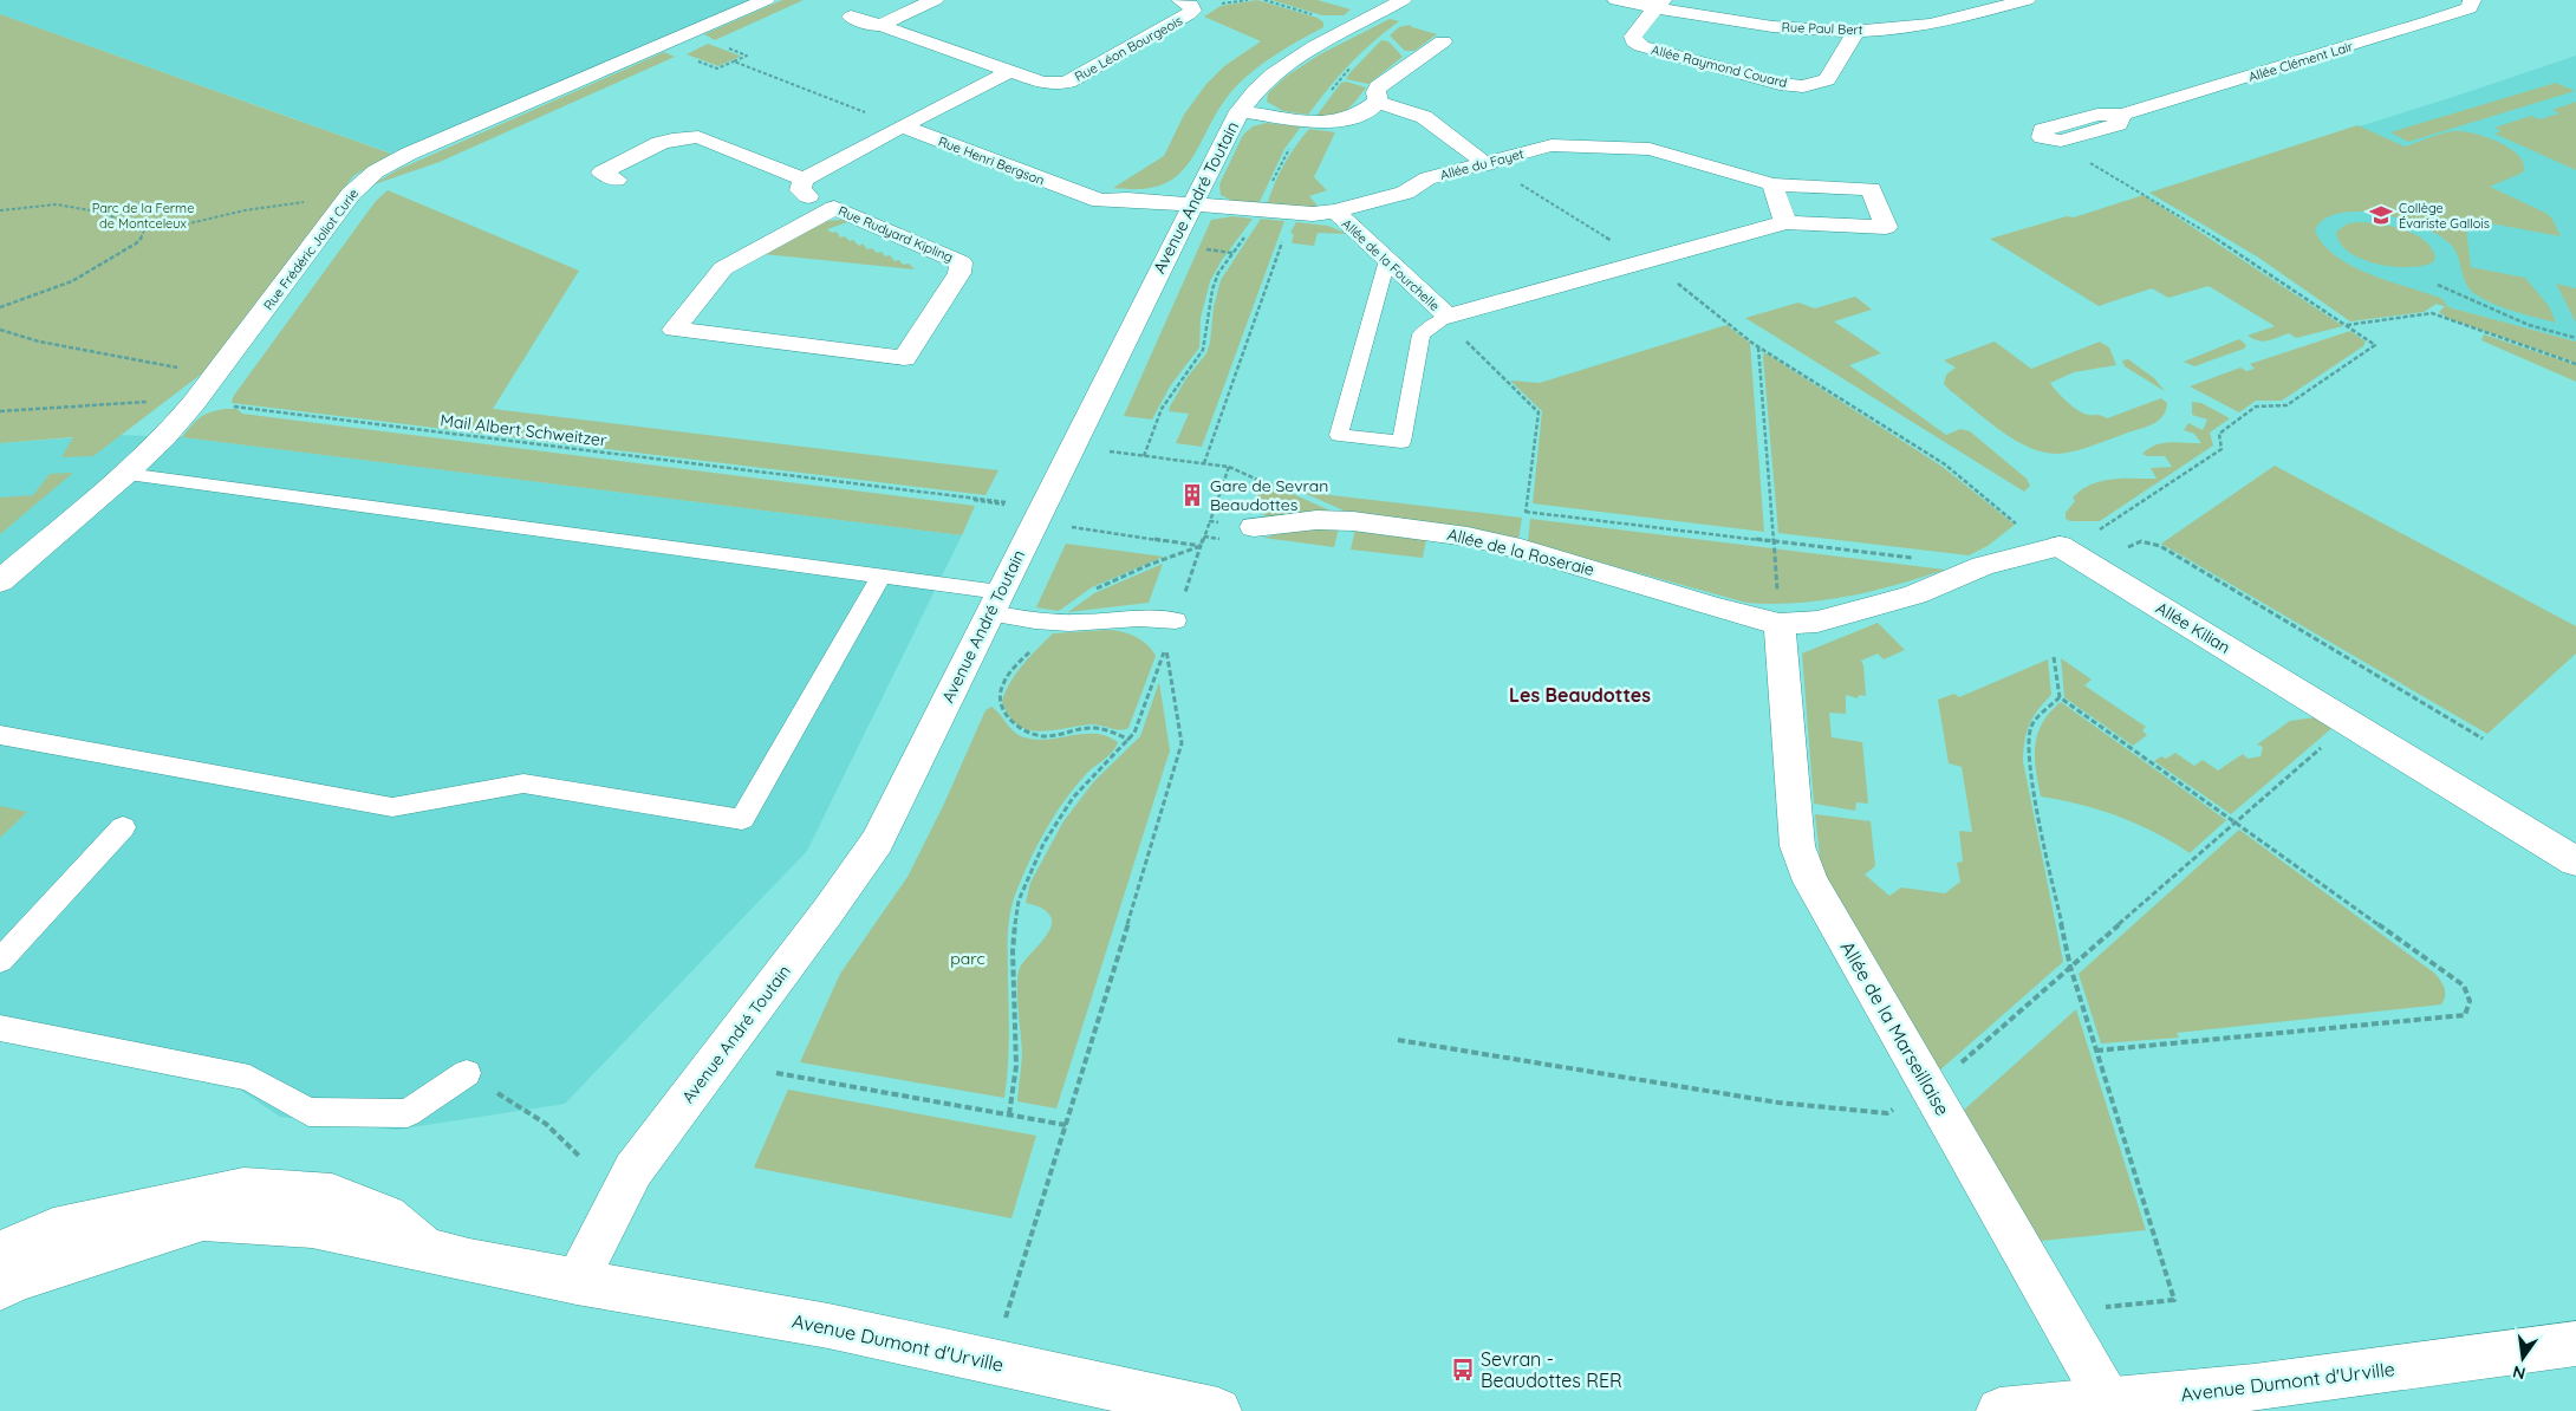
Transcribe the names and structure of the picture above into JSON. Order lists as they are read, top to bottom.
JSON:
{
  "streets": {
    "street": [
      "Rue Paul Bert",
      "Rue Léon Bourgeois",
      "Allée Clément Lair",
      "Allée Raymond Couard",
      "Rue Henri Bergson",
      "Allée du Fayet",
      "Avenue André Toutain",
      "Rue Rudyard Kipling",
      "Rue Frédéric Joliot Curie",
      "Allée de la Fourchelle",
      "Allée de la Roseraie",
      "Allée Kilian",
      "Allée de la Marseillaise",
      "Avenue Dumont d'Urville"
    ],
    "path": ["Mail Albert Schweitzer"]
  },
  "crossings": [
    ["Rue Paul Bert", "Allée Raymond Couard"],
    ["Rue Henri Bergson", "Allée du Fayet"],
    ["Rue Henri Bergson", "Avenue André Toutain"],
    ["Allée du Fayet", "Avenue André Toutain"],
    ["Allée du Fayet", "Allée de la Fourchelle"],
    ["Avenue André Toutain", "Mail Albert Schweitzer"],
    ["Avenue André Toutain", "Avenue Dumont d'Urville"],
    ["Rue Frédéric Joliot Curie", "Mail Albert Schweitzer"],
    ["Allée de la Roseraie", "Allée de la Marseillaise"],
    ["Allée de la Marseillaise", "Avenue Dumont d'Urville"]
  ],
  "districts": ["Les Beaudottes"],
  "parks": ["Parc de la Ferme de Montceleux", "parc"],
  "places": {
    "school or university": ["Collège Évariste Gallois"],
    "building": ["Gare de Sevran Beaudottes"],
    "bus stop": ["Sevran - Beaudottes RER"]
  },
  "north": "bottom"
}
